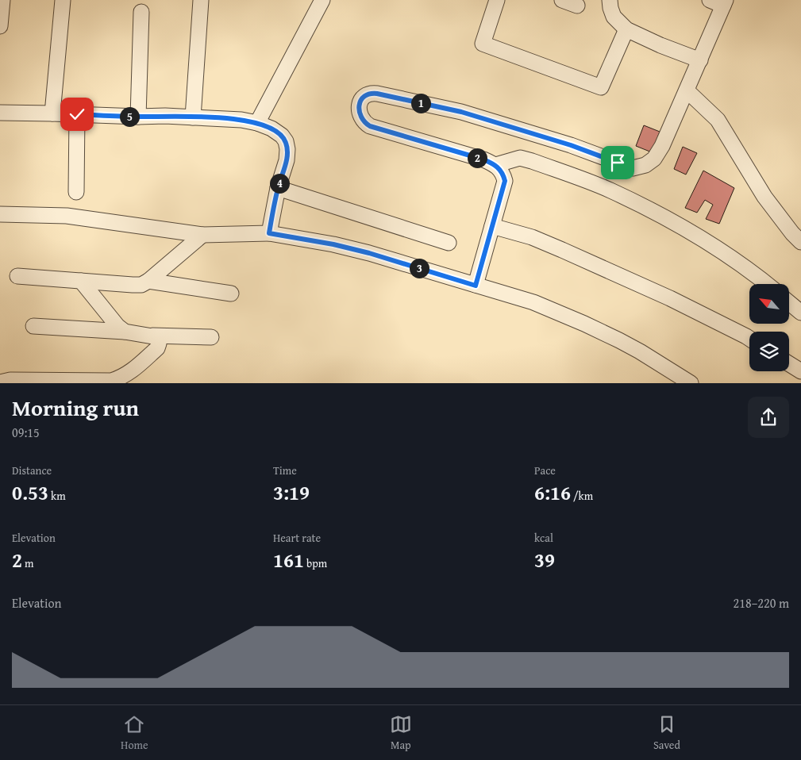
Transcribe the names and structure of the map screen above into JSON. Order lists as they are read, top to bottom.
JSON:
{
  "north": "top left",
  "page": {
    "pins": [
      "1",
      "5",
      "2",
      "4",
      "3"
    ],
    "heading": ["Morning run", "09:15"],
    "stats": [
      ["Distance", "0.53 km"],
      ["Time", "3:19"],
      ["Pace", "6:16 /km"],
      ["Elevation", "2 m"],
      ["Heart rate", "161 bpm"],
      ["kcal", "39"]
    ],
    "chart": ["Elevation", "218–220 m"],
    "tabs": ["Home", "Map", "Saved"]
  }
}
